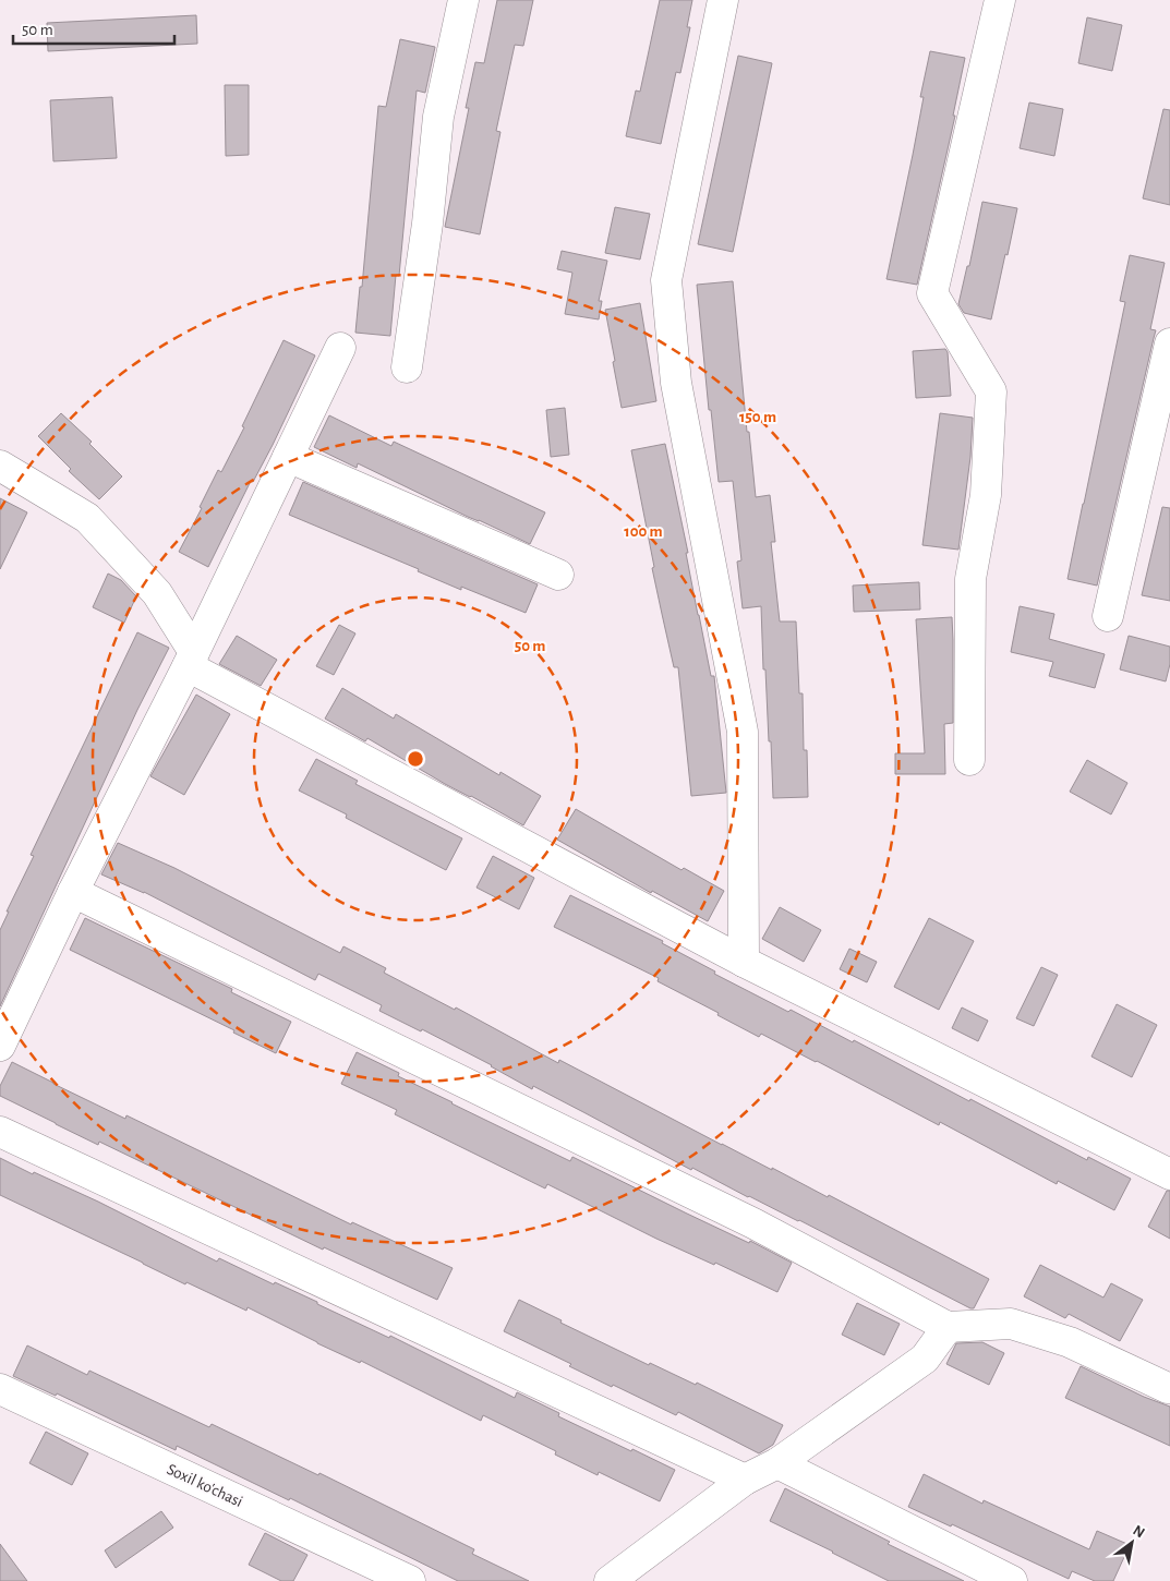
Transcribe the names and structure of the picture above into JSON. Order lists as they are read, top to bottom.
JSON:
{
  "streets": {
    "street": ["Soxil ko'chasi"]
  },
  "scale_bar": "50 m",
  "north": "top right",
  "rings": ["150 m", "100 m", "50 m"]
}
